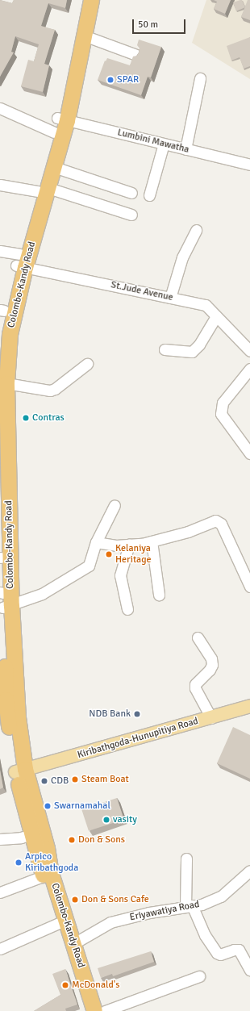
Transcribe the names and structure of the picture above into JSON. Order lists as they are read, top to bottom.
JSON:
{
  "streets": {
    "highway": ["Colombo-Kandy Road"],
    "main road": ["Kiribathgoda-Hunupitiya Road"],
    "street": ["Lumbini Mawatha", "St.Jude Avenue", "Eriyawatiya Road"]
  },
  "crossings": [
    ["Lumbini Mawatha", "Colombo-Kandy Road"],
    ["Colombo-Kandy Road", "St.Jude Avenue"],
    ["Colombo-Kandy Road", "Kiribathgoda-Hunupitiya Road"],
    ["Colombo-Kandy Road", "Eriyawatiya Road"]
  ],
  "places": [
    "SPAR",
    "Contras",
    "Kelaniya Heritage",
    "NDB Bank",
    "Steam Boat",
    "CDB",
    "Swarnamahal",
    "vasity",
    "Don & Sons",
    "Arpico Kiribathgoda",
    "Don & Sons Cafe",
    "McDonald's"
  ],
  "scale_bar": "50 m"
}
